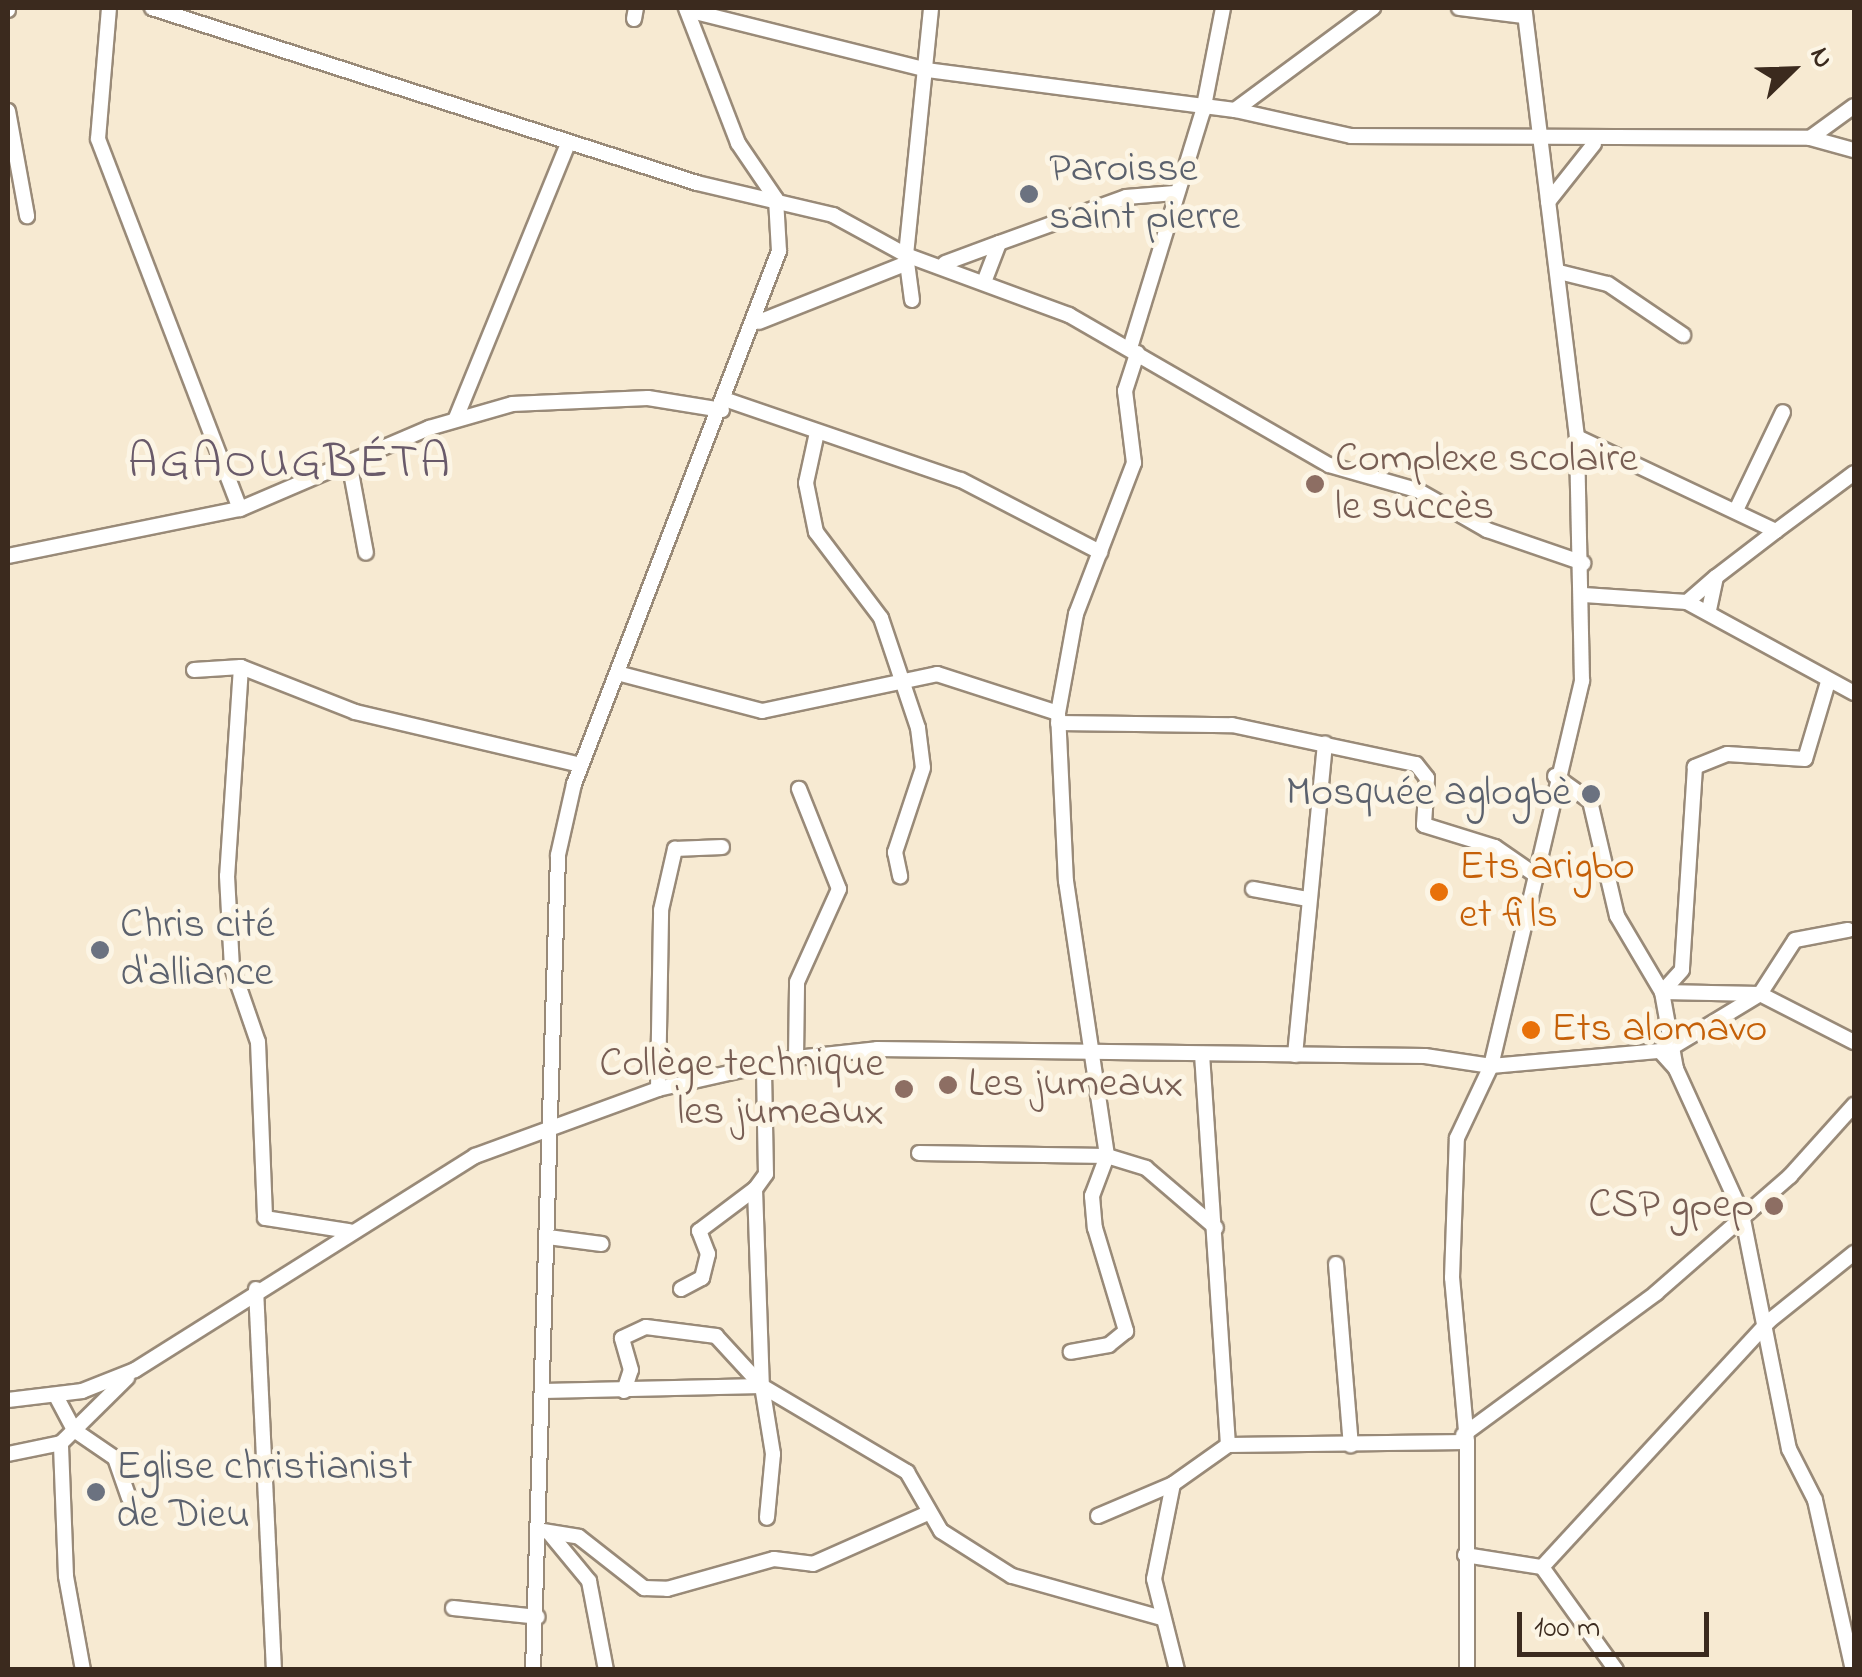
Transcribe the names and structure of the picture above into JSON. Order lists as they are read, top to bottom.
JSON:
{
  "districts": ["AGAOUGBÉTA"],
  "places": [
    "Paroisse saint pierre",
    "Complexe scolaire le succès",
    "Mosquée aglogbè",
    "Ets arigbo et fils",
    "Chris cité d'alliance",
    "Ets alomavo",
    "Les jumeaux",
    "Collège technique les jumeaux",
    "CSP gpep",
    "Eglise christianist de Dieu"
  ],
  "scale_bar": "100 m",
  "north": "top right"
}
